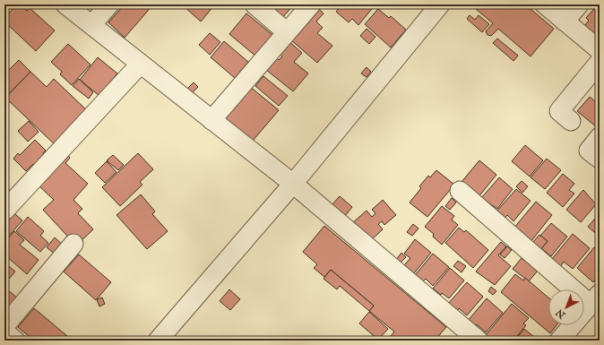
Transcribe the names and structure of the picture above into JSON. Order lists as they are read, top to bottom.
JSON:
{
  "north": "bottom left"
}
